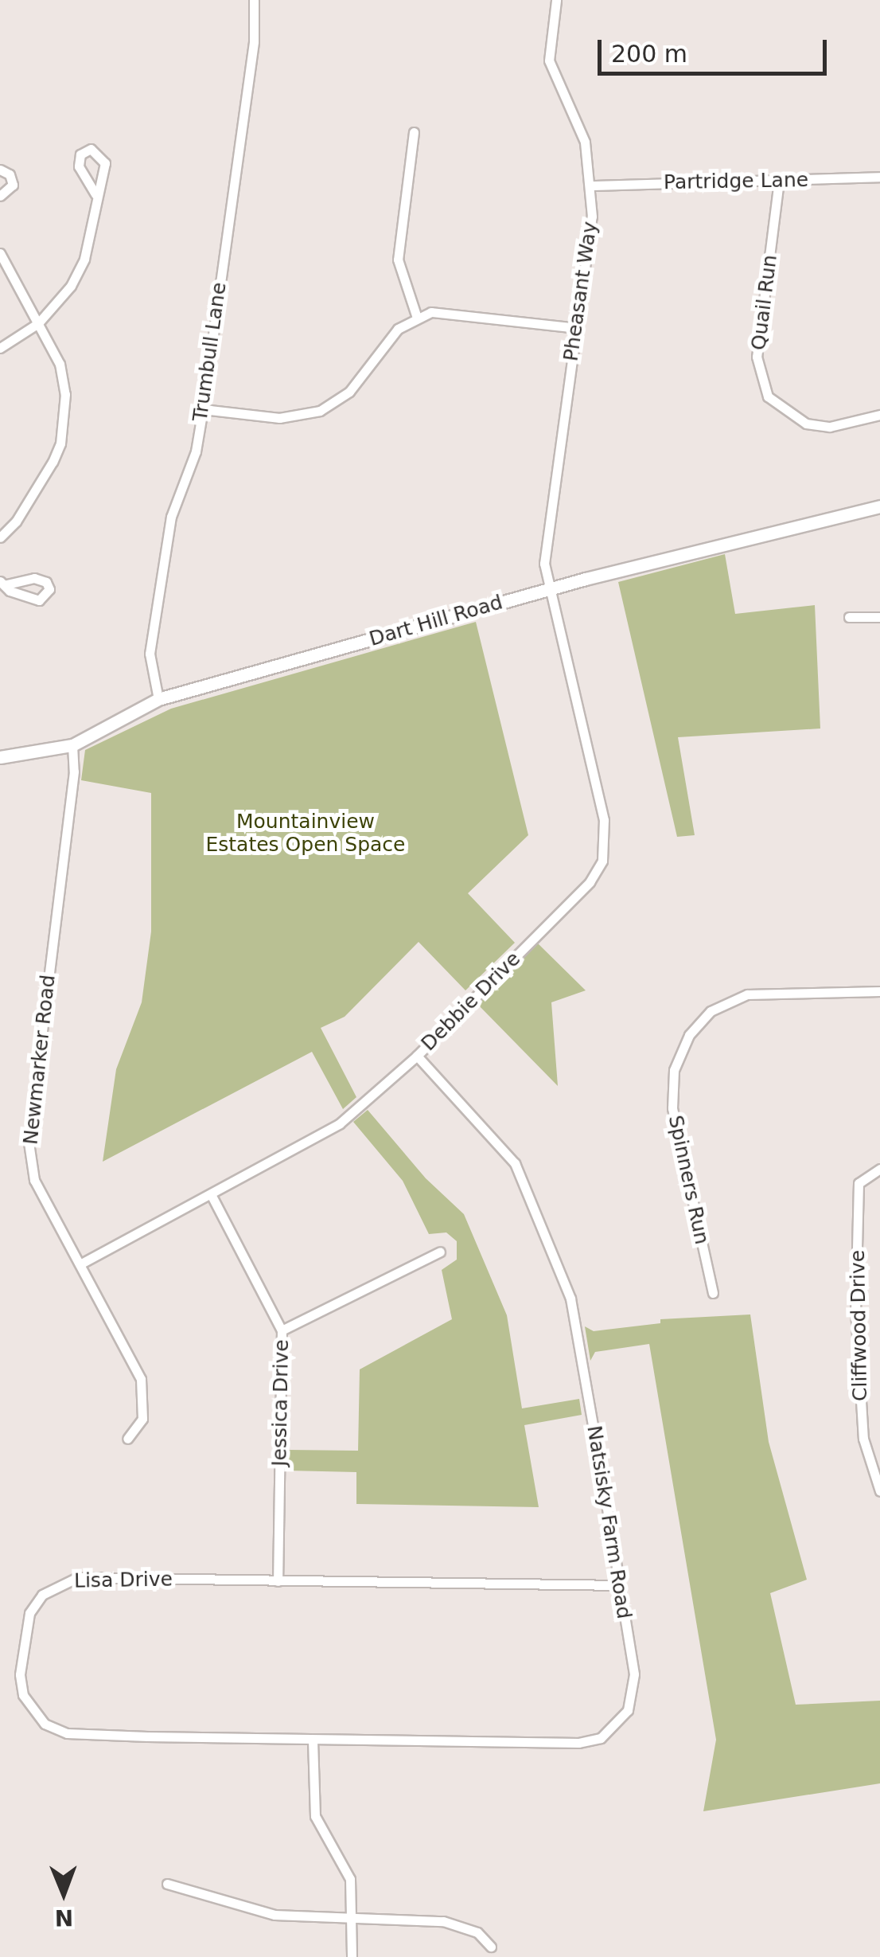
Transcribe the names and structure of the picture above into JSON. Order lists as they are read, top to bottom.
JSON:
{
  "streets": {
    "main road": ["Dart Hill Road"],
    "street": [
      "Partridge Lane",
      "Pheasant Way",
      "Quail Run",
      "Trumbull Lane",
      "Debbie Drive",
      "Newmarker Road",
      "Spinners Run",
      "Cliffwood Drive",
      "Jessica Drive",
      "Natsisky Farm Road",
      "Lisa Drive"
    ]
  },
  "crossings": [
    ["Partridge Lane", "Pheasant Way"],
    ["Partridge Lane", "Quail Run"],
    ["Pheasant Way", "Dart Hill Road"],
    ["Pheasant Way", "Debbie Drive"],
    ["Trumbull Lane", "Dart Hill Road"],
    ["Dart Hill Road", "Debbie Drive"],
    ["Dart Hill Road", "Newmarker Road"],
    ["Debbie Drive", "Newmarker Road"],
    ["Debbie Drive", "Jessica Drive"],
    ["Debbie Drive", "Natsisky Farm Road"],
    ["Jessica Drive", "Lisa Drive"],
    ["Natsisky Farm Road", "Lisa Drive"]
  ],
  "parks": ["Mountainview Estates Open Space"],
  "scale_bar": "200 m",
  "north": "bottom"
}
